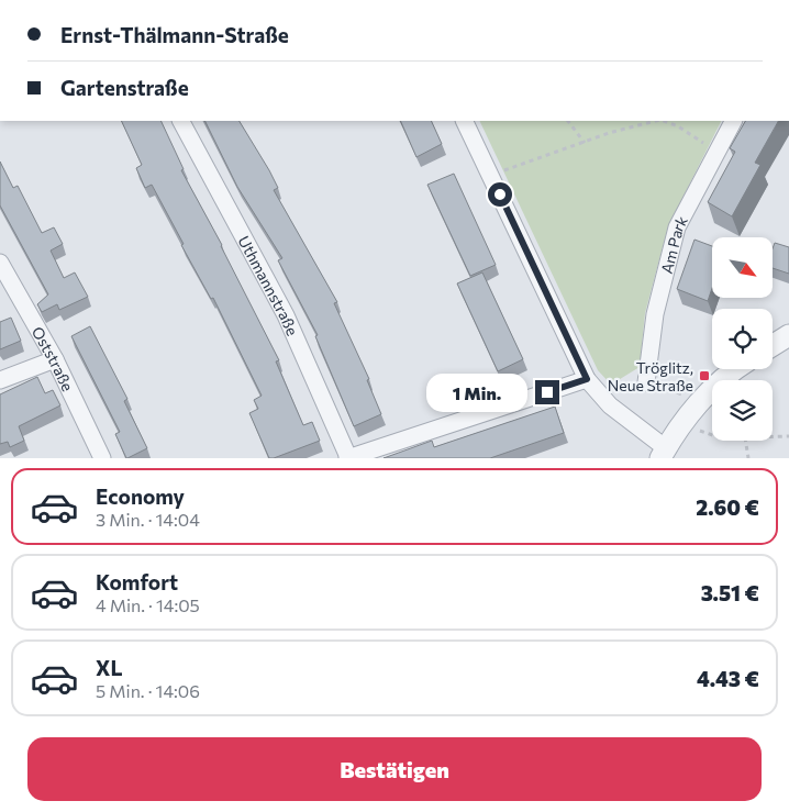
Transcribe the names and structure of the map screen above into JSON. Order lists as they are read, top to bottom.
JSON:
{
  "streets": {
    "street": ["Am Park", "Uthmannstraße", "Oststraße"]
  },
  "places": {
    "transit": ["Tröglitz, Neue Straße"]
  },
  "north": "bottom right",
  "page": {
    "banner": ["Ernst-Thälmann-Straße", "Gartenstraße"],
    "bubble": "1 Min.",
    "list": [
      {
        "name": "Economy",
        "note": "3 Min. · 14:04",
        "value": "2.60 €"
      },
      {
        "name": "Komfort",
        "note": "4 Min. · 14:05",
        "value": "3.51 €"
      },
      {
        "name": "XL",
        "note": "5 Min. · 14:06",
        "value": "4.43 €"
      }
    ],
    "buttons": "Bestätigen"
  }
}
